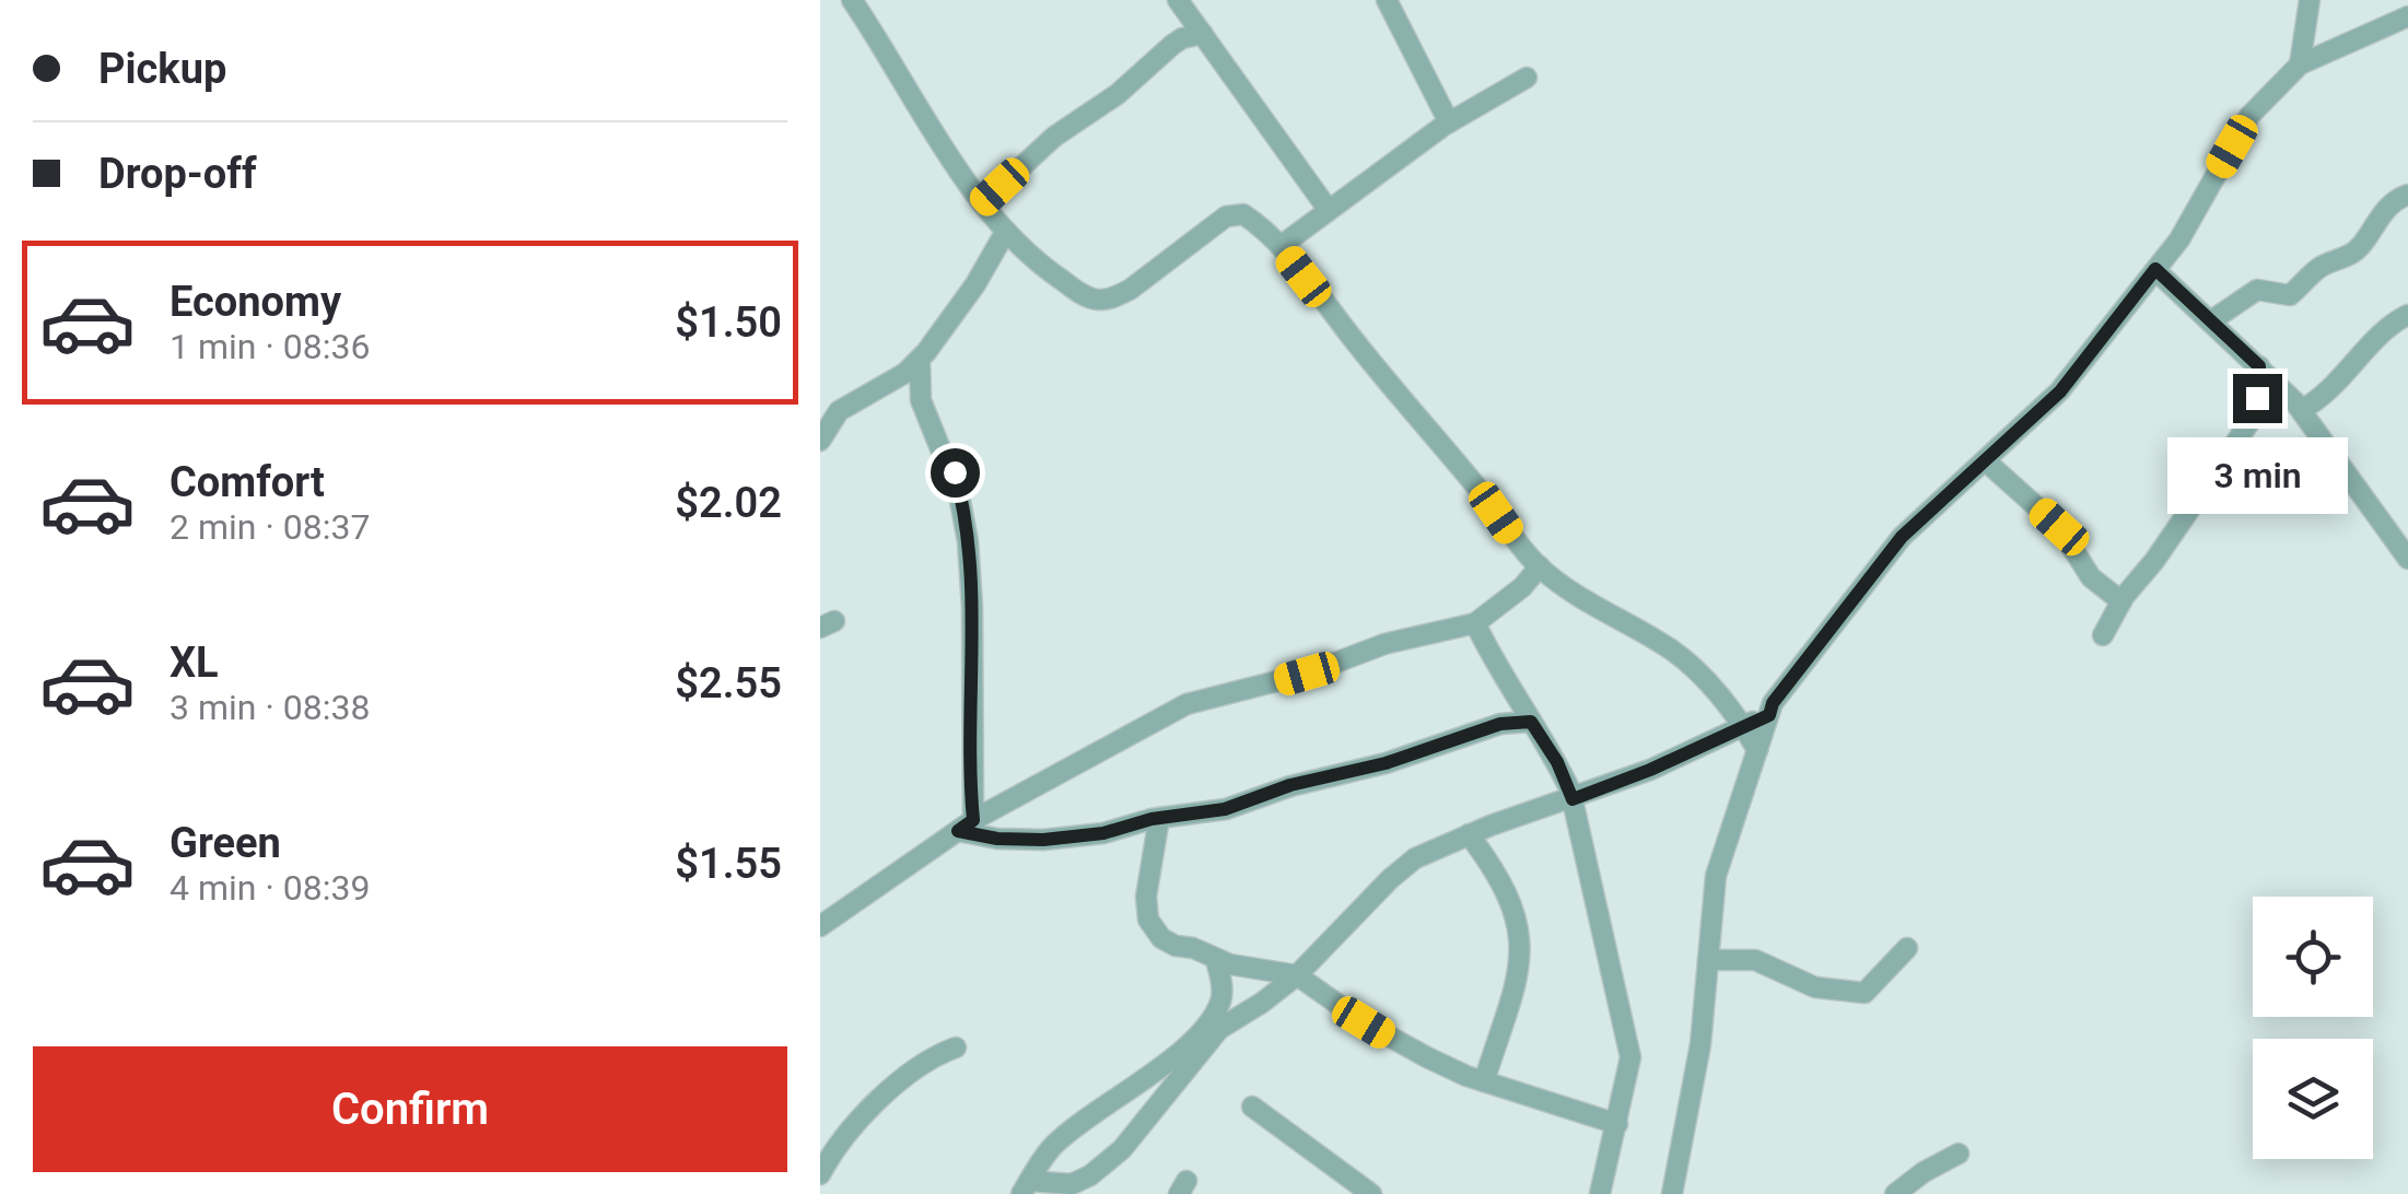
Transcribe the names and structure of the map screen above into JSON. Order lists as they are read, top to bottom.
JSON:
{
  "page": {
    "banner": ["Pickup", "Drop-off"],
    "list": [
      {
        "name": "Economy",
        "note": "1 min · 08:36",
        "value": "$1.50"
      },
      {
        "name": "Comfort",
        "note": "2 min · 08:37",
        "value": "$2.02"
      },
      {
        "name": "XL",
        "note": "3 min · 08:38",
        "value": "$2.55"
      },
      {
        "name": "Green",
        "note": "4 min · 08:39",
        "value": "$1.55"
      }
    ],
    "bubble": "3 min",
    "buttons": "Confirm"
  }
}
